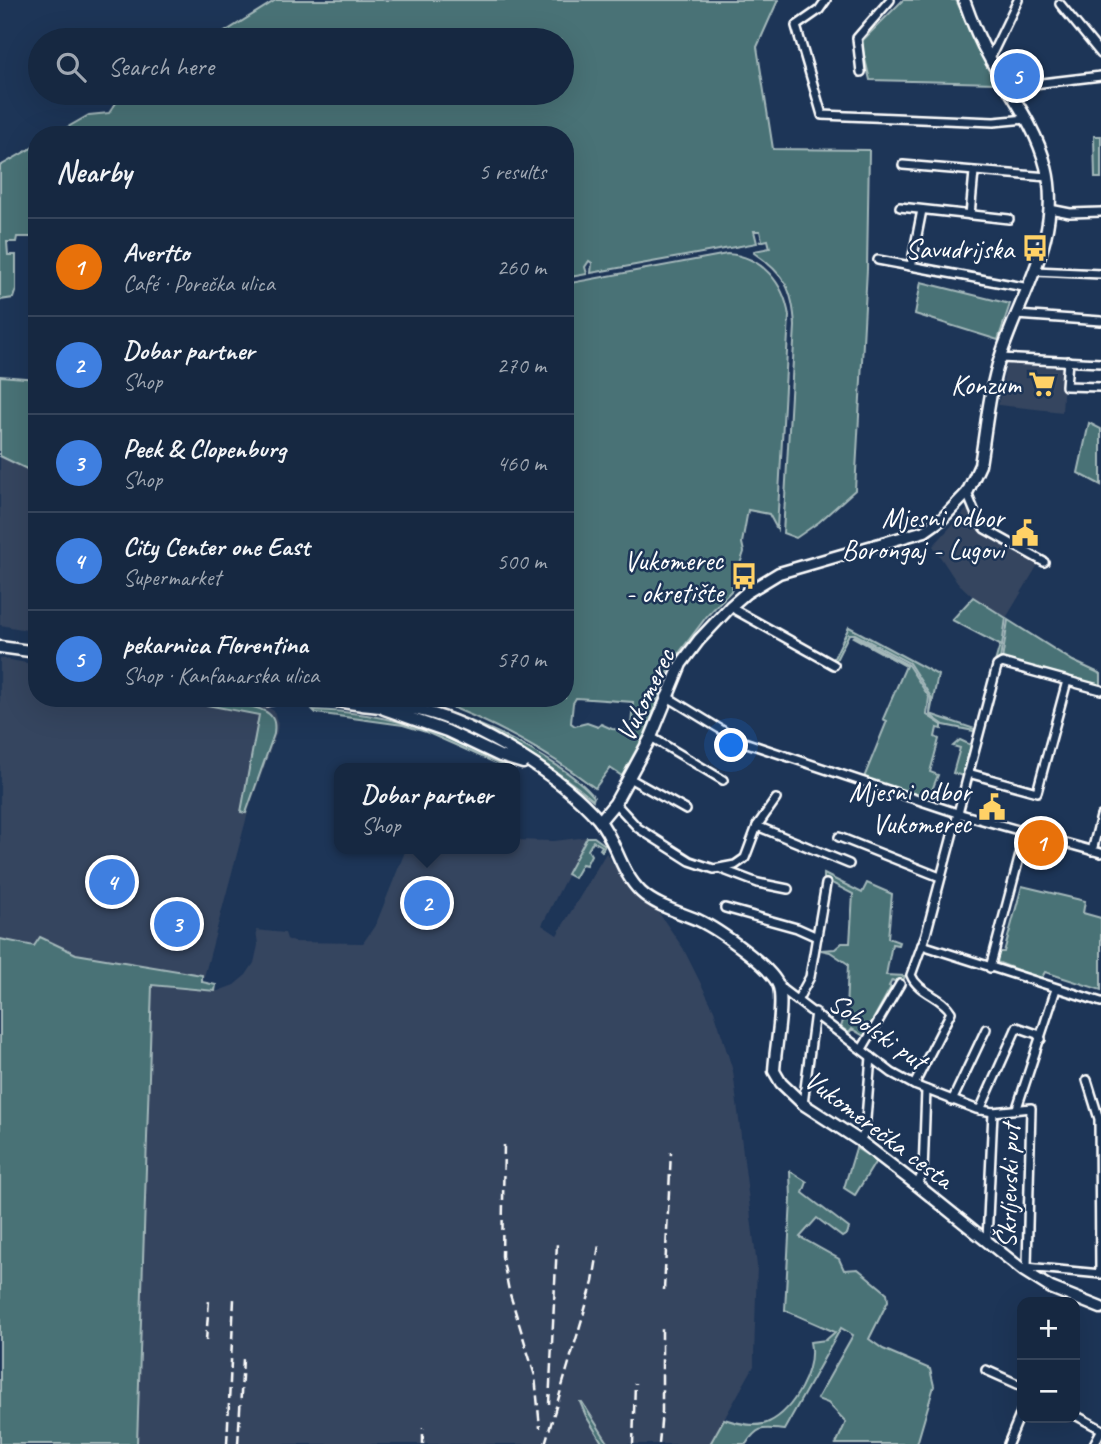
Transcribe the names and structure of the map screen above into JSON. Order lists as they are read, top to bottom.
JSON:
{
  "streets": {
    "street": [
      "Vukomerec",
      "Sobolski put",
      "Vukomerečka cesta",
      "Škrljevski put"
    ]
  },
  "crossings": [
    ["Sobolski put", "Vukomerečka cesta"],
    ["Sobolski put", "Škrljevski put"],
    ["Vukomerečka cesta", "Škrljevski put"]
  ],
  "places": {
    "bus stop": ["Savudrijska", "Vukomerec - okretište"],
    "supermarket": ["Konzum"],
    "public building": ["Mjesni odbor Borongaj - Lugovi", "Mjesni odbor Vukomerec"]
  },
  "page": {
    "search": "Search here",
    "pins": [
      "5",
      "1",
      "4",
      "2",
      "3"
    ],
    "heading": ["Nearby", "5 results"],
    "list": [
      {
        "mark": "1",
        "name": "Avertto",
        "note": "Café · Porečka ulica",
        "value": "260 m"
      },
      {
        "mark": "2",
        "name": "Dobar partner",
        "note": "Shop",
        "value": "270 m"
      },
      {
        "mark": "3",
        "name": "Peek & Clopenburg",
        "note": "Shop",
        "value": "460 m"
      },
      {
        "mark": "4",
        "name": "City Center one East",
        "note": "Supermarket",
        "value": "500 m"
      },
      {
        "mark": "5",
        "name": "pekarnica Florentina",
        "note": "Shop · Kanfanarska ulica",
        "value": "570 m"
      }
    ],
    "popup": ["Dobar partner", "Shop"],
    "map_buttons": ["+", "−"]
  }
}
